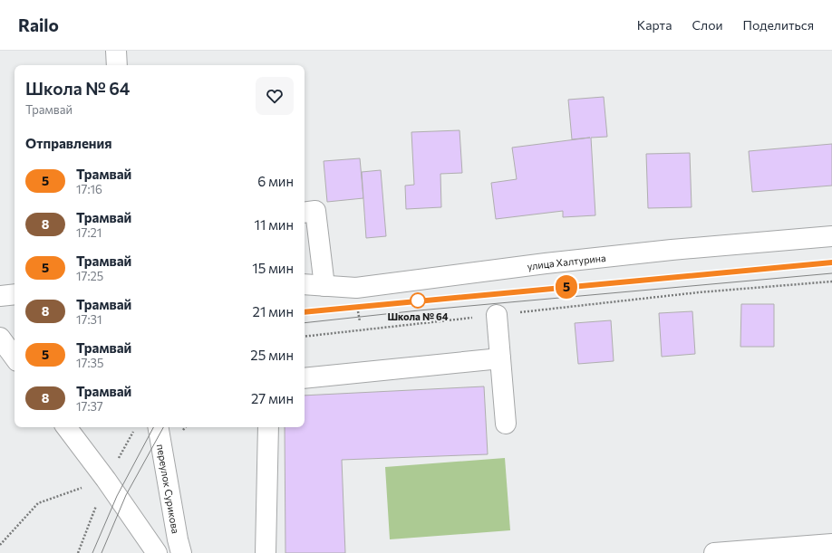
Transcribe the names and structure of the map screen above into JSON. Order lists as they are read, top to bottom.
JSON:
{
  "streets": {
    "street": ["улица Халтурина", "переулок Сурикова"]
  },
  "places": ["Школа № 64"],
  "lines": ["tram line 5"],
  "page": {
    "header": "Railo",
    "nav": ["Карта", "Слои", "Поделиться"],
    "on_map": "5",
    "heading": [
      ["Школа № 64", "Трамвай"],
      "Отправления"
    ],
    "list": [
      {
        "mark": "5",
        "name": "Трамвай",
        "note": "17:16",
        "value": "6 мин"
      },
      {
        "mark": "8",
        "name": "Трамвай",
        "note": "17:21",
        "value": "11 мин"
      },
      {
        "mark": "5",
        "name": "Трамвай",
        "note": "17:25",
        "value": "15 мин"
      },
      {
        "mark": "8",
        "name": "Трамвай",
        "note": "17:31",
        "value": "21 мин"
      },
      {
        "mark": "5",
        "name": "Трамвай",
        "note": "17:35",
        "value": "25 мин"
      },
      {
        "mark": "8",
        "name": "Трамвай",
        "note": "17:37",
        "value": "27 мин"
      }
    ]
  }
}
